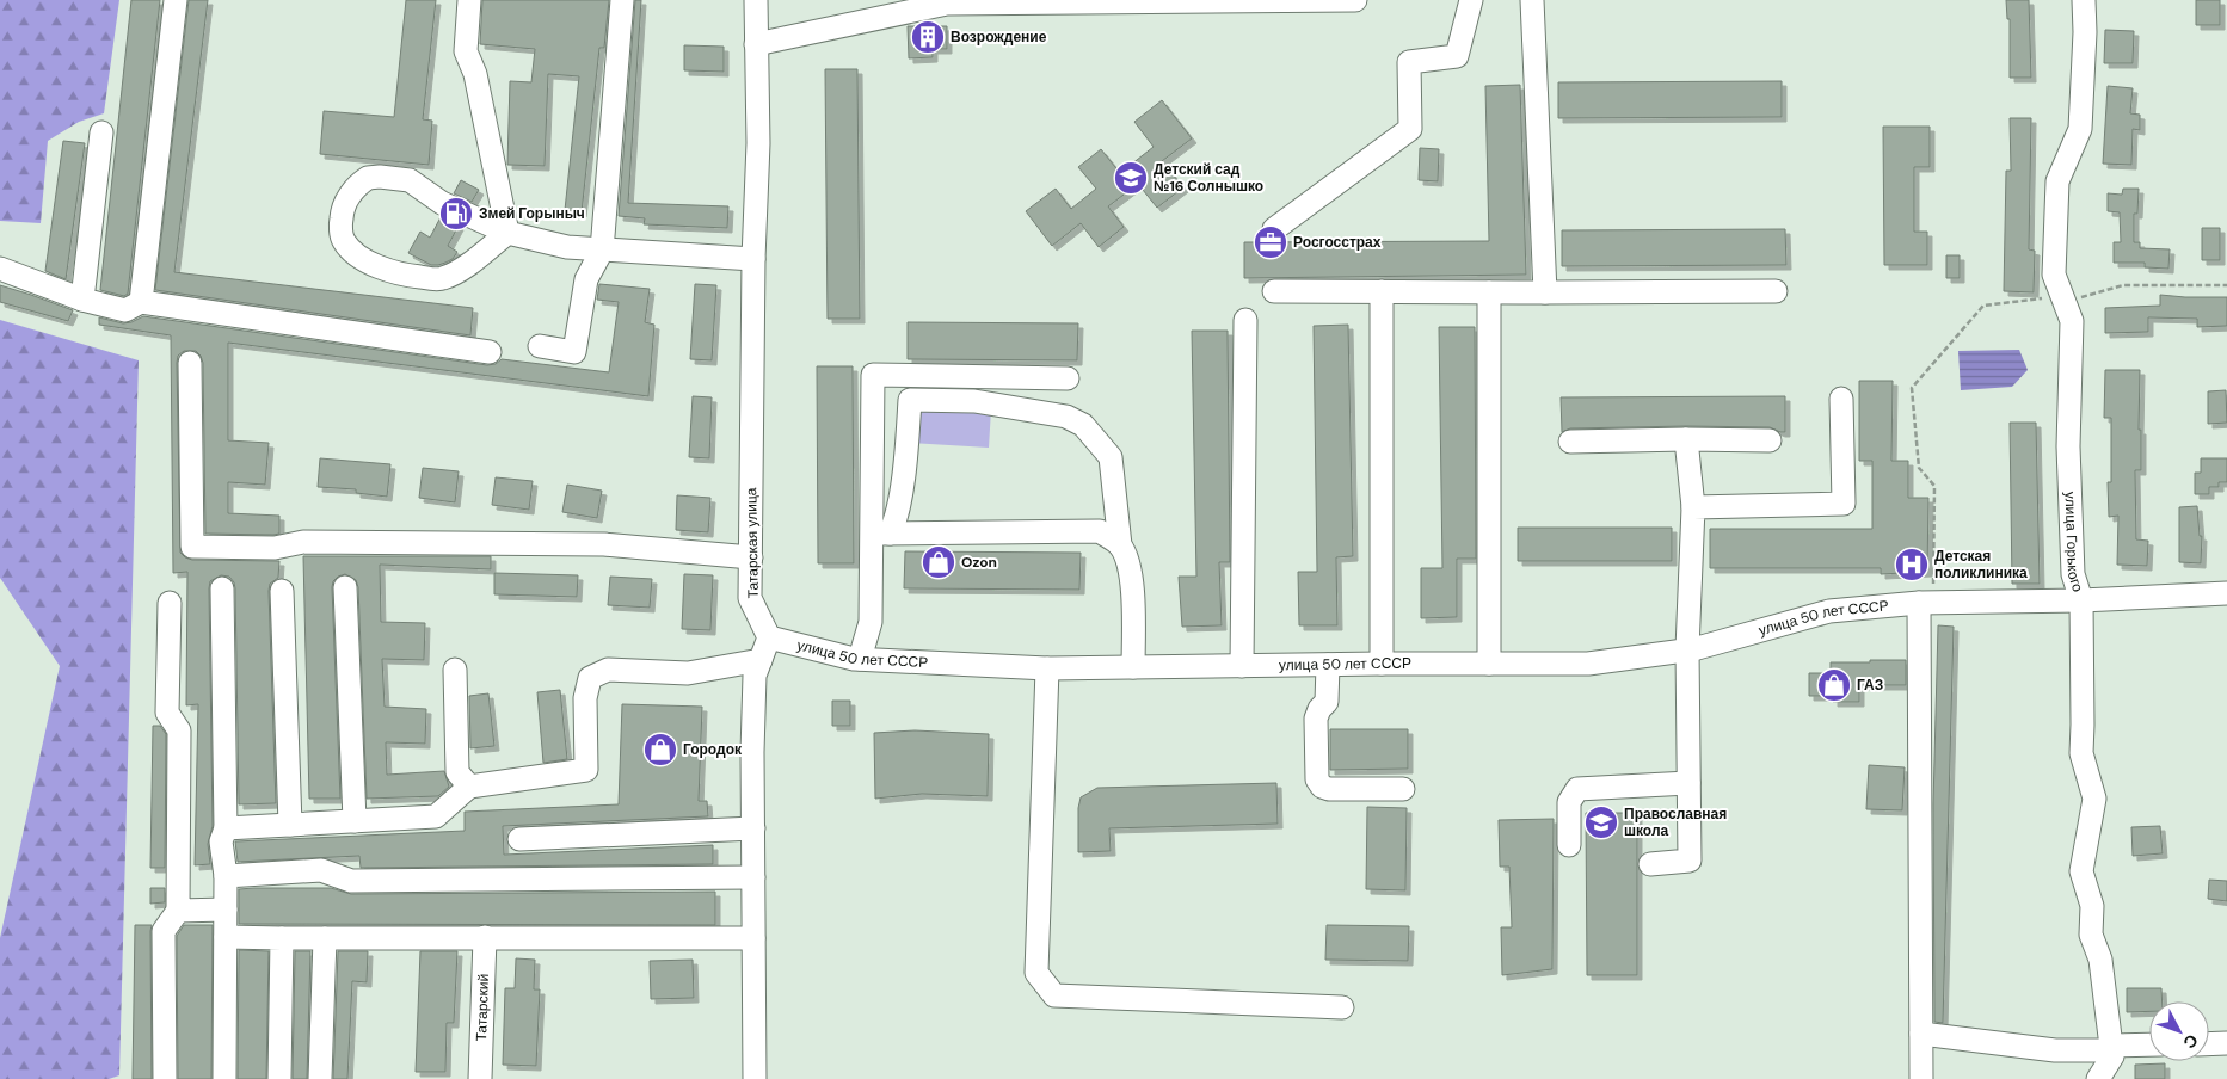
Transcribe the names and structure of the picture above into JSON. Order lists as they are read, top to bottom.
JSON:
{
  "streets": {
    "street": [
      "улица Горького",
      "Татарская улица",
      "улица 50 лет СССР",
      "Татарский"
    ]
  },
  "crossings": [
    ["улица Горького", "улица 50 лет СССР"],
    ["Татарская улица", "улица 50 лет СССР"]
  ],
  "places": {
    "building": ["Возрождение"],
    "school or university": ["Детский сад №16 Солнышко", "Православная школа"],
    "fuel station": ["Змей Горыныч"],
    "office": ["Росгосстрах"],
    "shop": ["Ozon", "ГАЗ", "Городок"],
    "hospital": ["Детская поликлиника"]
  },
  "north": "bottom right"
}
